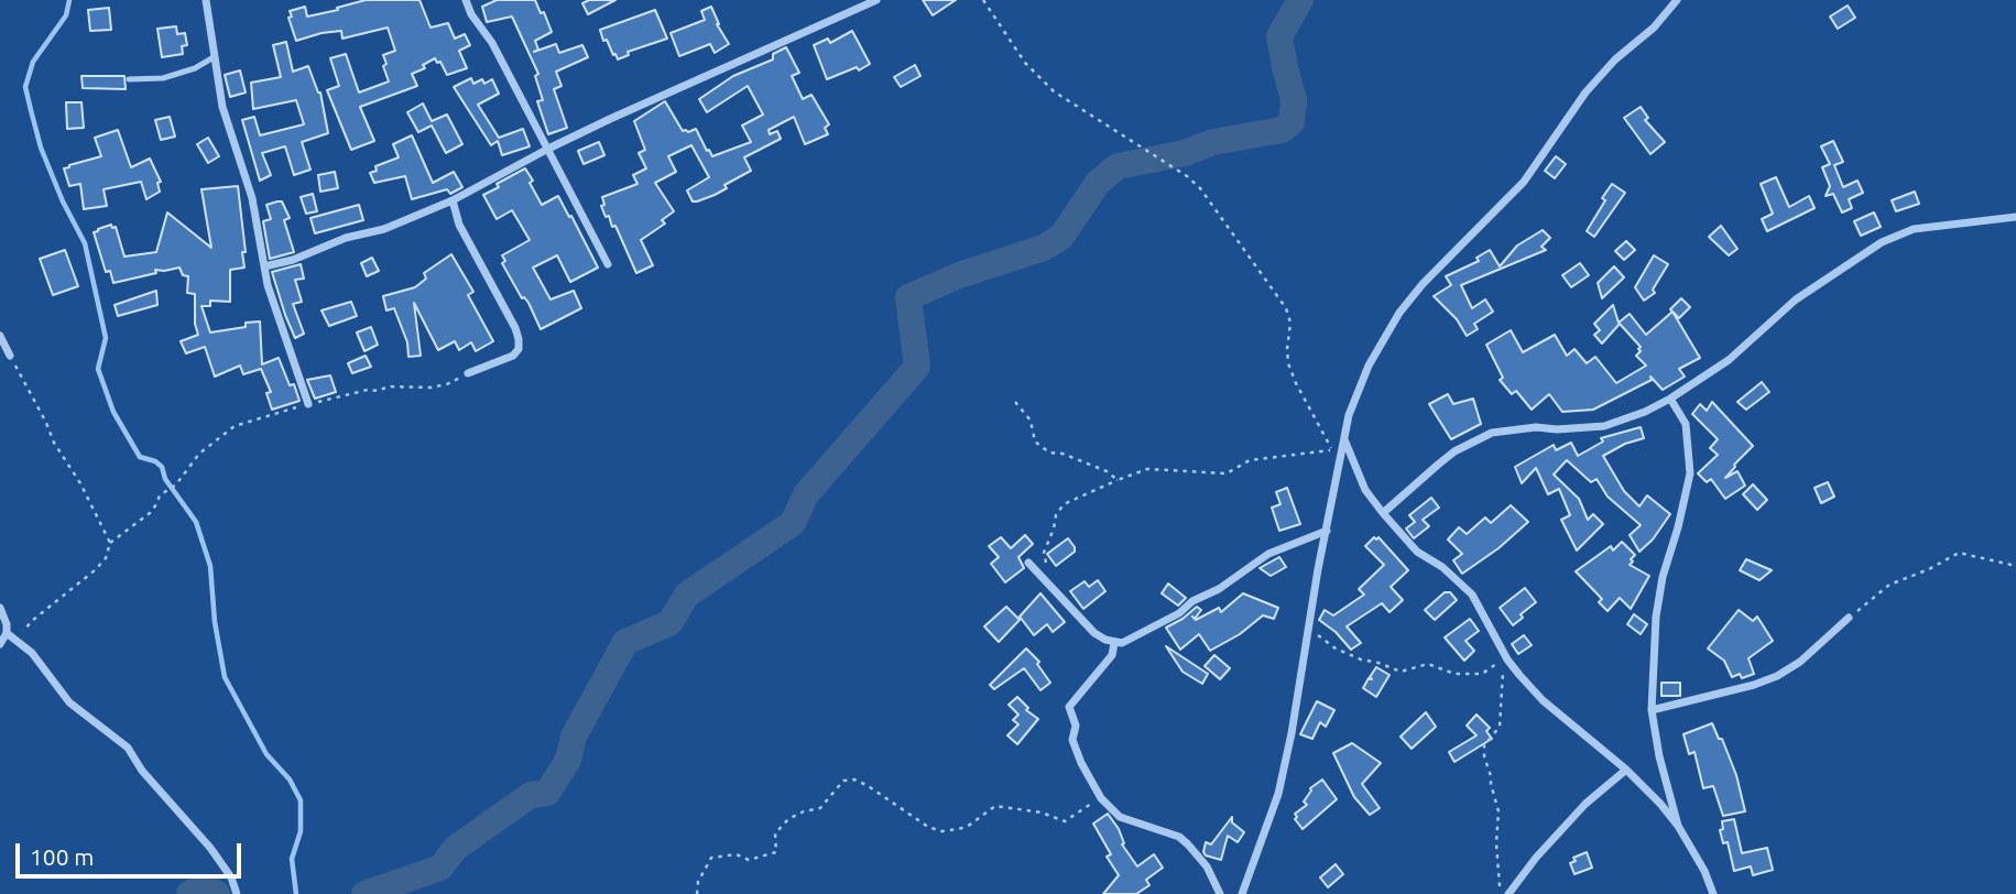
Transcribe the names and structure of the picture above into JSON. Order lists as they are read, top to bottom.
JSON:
{
  "scale_bar": "100 m"
}
